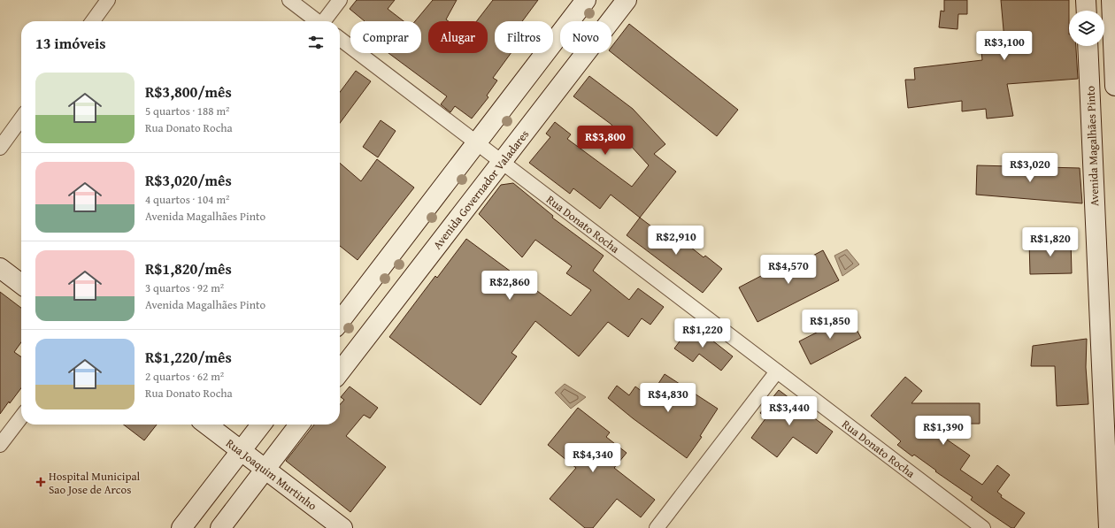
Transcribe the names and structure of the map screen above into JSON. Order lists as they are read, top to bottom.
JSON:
{
  "streets": {
    "street": [
      "Avenida Magalhães Pinto",
      "Avenida Governador Valadares",
      "Rua Donato Rocha",
      "Rua Joaquim Murtinho"
    ]
  },
  "crossings": [
    ["Avenida Governador Valadares", "Rua Donato Rocha"]
  ],
  "places": {
    "health": ["Hospital Municipal Sao Jose de Arcos"]
  },
  "page": {
    "chip": [
      "Comprar",
      "Alugar",
      "Filtros",
      "Novo"
    ],
    "heading": "13 imóveis",
    "price": [
      "R$3,100",
      "R$3,800",
      "R$3,020",
      "R$2,910",
      "R$1,820",
      "R$4,570",
      "R$2,860",
      "R$1,850",
      "R$1,220",
      "R$4,830",
      "R$3,440",
      "R$1,390",
      "R$4,340"
    ],
    "list": [
      {
        "name": "R$3,800/mês",
        "note": "5 quartos · 188 m² · Rua Donato Rocha"
      },
      {
        "name": "R$3,020/mês",
        "note": "4 quartos · 104 m² · Avenida Magalhães Pinto"
      },
      {
        "name": "R$1,820/mês",
        "note": "3 quartos · 92 m² · Avenida Magalhães Pinto"
      },
      {
        "name": "R$1,220/mês",
        "note": "2 quartos · 62 m² · Rua Donato Rocha"
      }
    ]
  }
}
